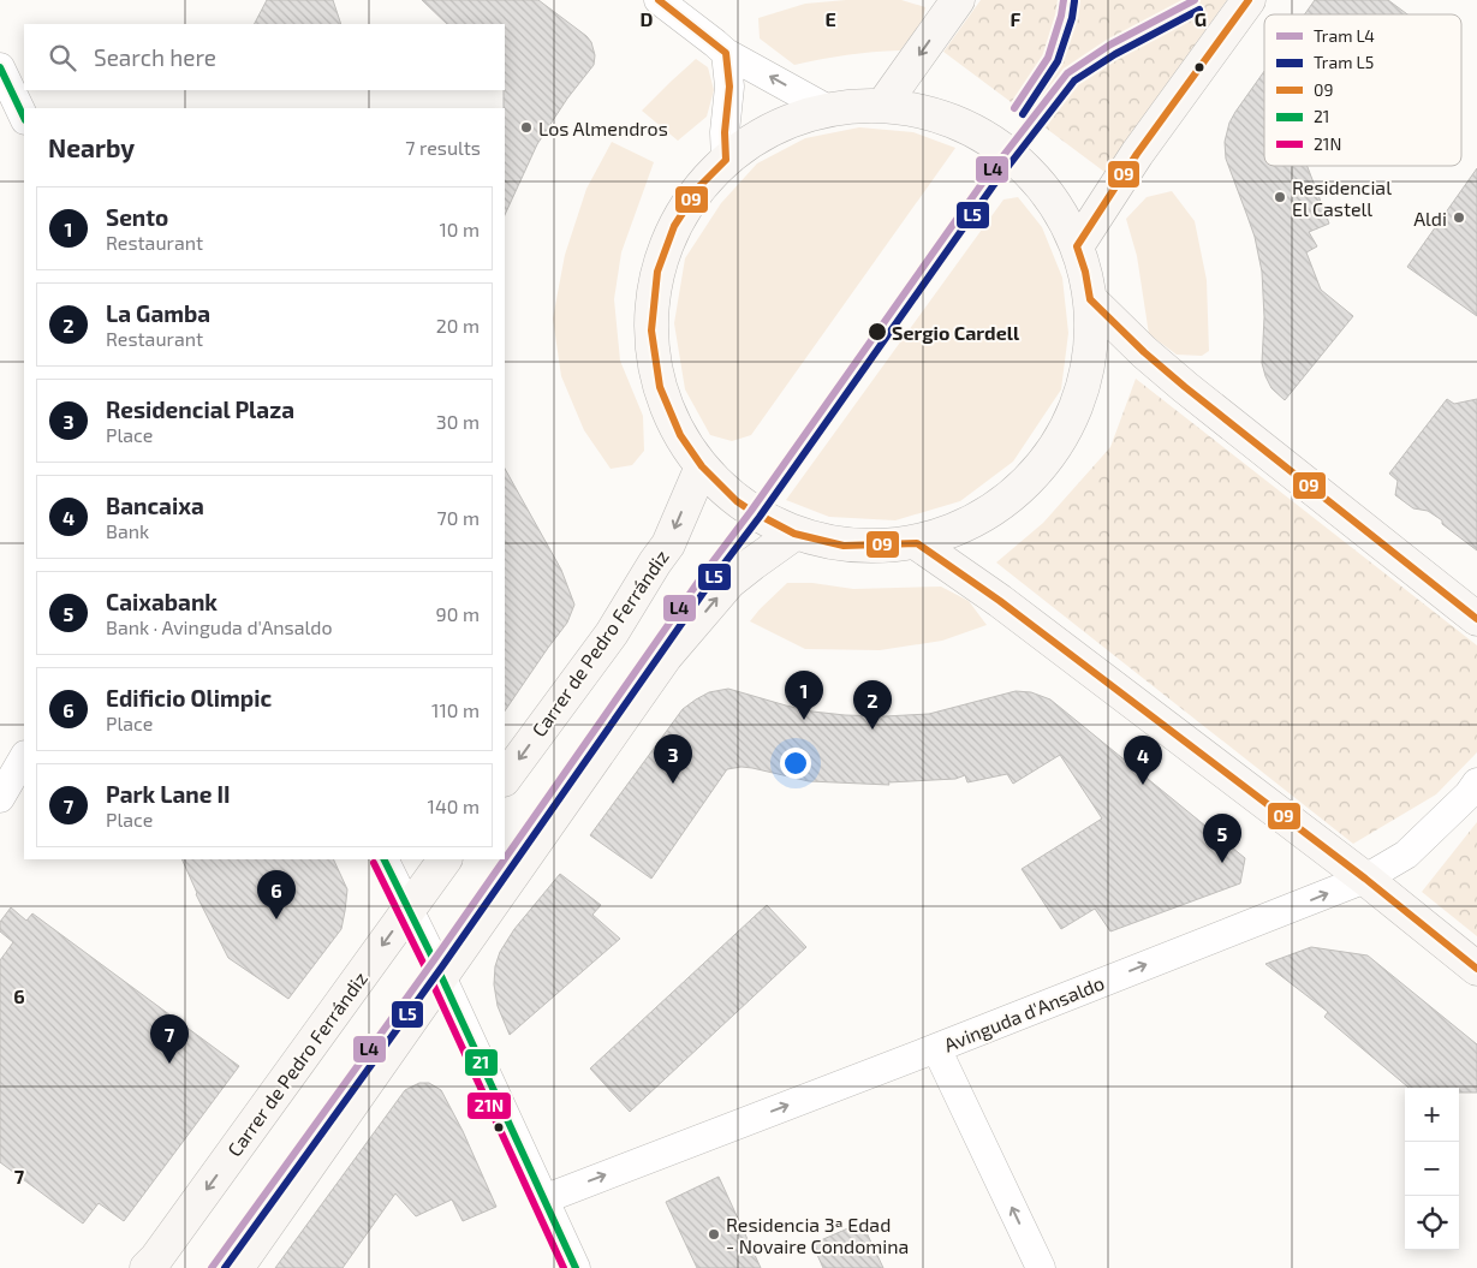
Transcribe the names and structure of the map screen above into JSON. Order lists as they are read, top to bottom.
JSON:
{
  "streets": {
    "street": ["Carrer de Pedro Ferrándiz", "Avinguda d'Ansaldo"]
  },
  "one_way": ["Avinguda d'Ansaldo"],
  "places": [
    "Los Almendros",
    "Residencial El Castell",
    "Aldi",
    "Sergio Cardell",
    "Residencia 3ª Edad - Novaire Condomina"
  ],
  "lines": [
    "tram line L4",
    "transit line 09",
    "tram line L5",
    "transit line 21",
    "transit line 21N"
  ],
  "legend": [
    "Tram L4",
    "Tram L5",
    "09",
    "21",
    "21N"
  ],
  "page": {
    "search": "Search here",
    "heading": ["Nearby", "7 results"],
    "list": [
      {
        "mark": "1",
        "name": "Sento",
        "note": "Restaurant",
        "value": "10 m"
      },
      {
        "mark": "2",
        "name": "La Gamba",
        "note": "Restaurant",
        "value": "20 m"
      },
      {
        "mark": "3",
        "name": "Residencial Plaza",
        "note": "Place",
        "value": "30 m"
      },
      {
        "mark": "4",
        "name": "Bancaixa",
        "note": "Bank",
        "value": "70 m"
      },
      {
        "mark": "5",
        "name": "Caixabank",
        "note": "Bank · Avinguda d'Ansaldo",
        "value": "90 m"
      },
      {
        "mark": "6",
        "name": "Edificio Olimpic",
        "note": "Place",
        "value": "110 m"
      },
      {
        "mark": "7",
        "name": "Park Lane II",
        "note": "Place",
        "value": "140 m"
      }
    ],
    "pins": [
      "1",
      "2",
      "3",
      "4",
      "5",
      "6",
      "7"
    ],
    "map_buttons": ["+", "−"]
  },
  "grid": {
    "columns": [
      "D",
      "E",
      "F",
      "G"
    ],
    "rows": ["6", "7"]
  }
}
